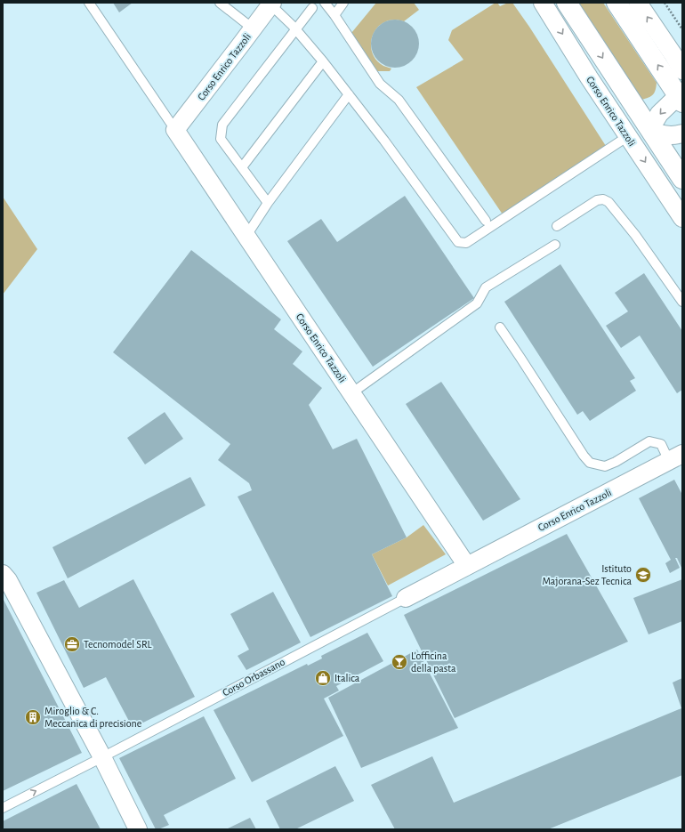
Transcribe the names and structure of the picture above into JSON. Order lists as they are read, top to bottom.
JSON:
{
  "streets": {
    "street": ["Corso Enrico Tazzoli"],
    "lane": ["Corso Orbassano"]
  },
  "crossings": [
    ["Corso Enrico Tazzoli", "Corso Orbassano"]
  ],
  "places": {
    "school or university": ["Istituto Majorana-Sez Tecnica"],
    "office": ["Tecnomodel SRL"],
    "bar": ["L'officina della pasta"],
    "shop": ["Italica"],
    "building": ["Miroglio & C. Meccanica di precisione"]
  }
}
